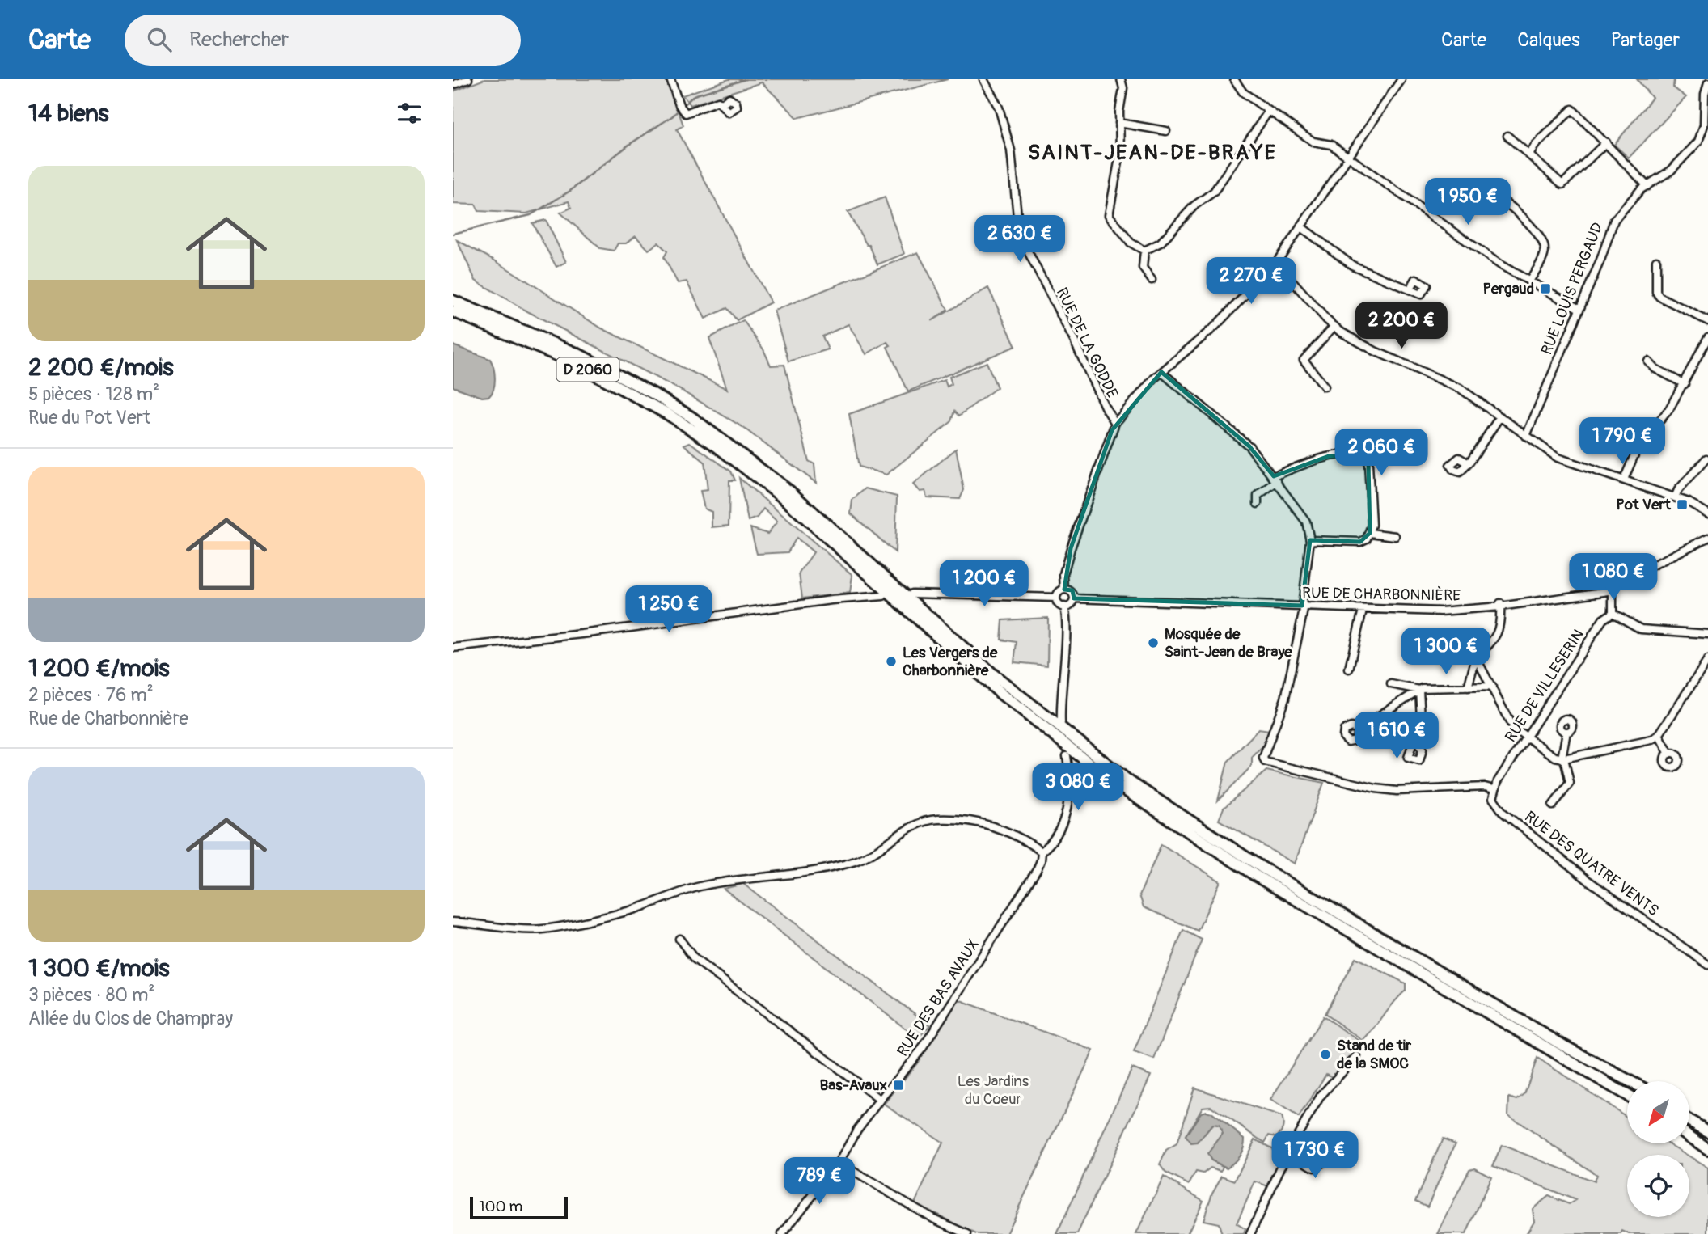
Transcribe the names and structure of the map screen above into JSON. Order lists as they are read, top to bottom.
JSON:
{
  "streets": {
    "highway": ["D 2060"],
    "street": [
      "RUE LOUIS PERGAUD",
      "RUE DE LA GODDE",
      "RUE DE CHARBONNIÈRE",
      "RUE DE VILLESERIN",
      "RUE DES QUATRE VENTS",
      "RUE DES BAS AVAUX"
    ]
  },
  "crossings": [
    ["RUE DE VILLESERIN", "RUE DES QUATRE VENTS"]
  ],
  "districts": ["SAINT-JEAN-DE-BRAYE"],
  "parks": ["Les Jardins du Coeur"],
  "places": {
    "transit": ["Pergaud", "Pot Vert", "Bas-Avaux"],
    "other": ["Mosquée de Saint-Jean de Braye", "Les Vergers de Charbonnière", "Stand de tir de la SMOC"]
  },
  "scale_bar": "100 m",
  "north": "bottom left",
  "page": {
    "header": "Carte",
    "search": "Rechercher",
    "nav": ["Carte", "Calques", "Partager"],
    "heading": "14 biens",
    "list": [
      {
        "name": "2 200 €/mois",
        "note": "5 pièces · 128 m² · Rue du Pot Vert"
      },
      {
        "name": "1 200 €/mois",
        "note": "2 pièces · 76 m² · Rue de Charbonnière"
      },
      {
        "name": "1 300 €/mois",
        "note": "3 pièces · 80 m² · Allée du Clos de Champray"
      }
    ],
    "price": [
      "1 950 €",
      "2 630 €",
      "2 270 €",
      "2 200 €",
      "1 790 €",
      "2 060 €",
      "1 080 €",
      "1 200 €",
      "1 250 €",
      "1 300 €",
      "1 610 €",
      "3 080 €",
      "1 730 €",
      "789 €"
    ],
    "scale": "100 m"
  }
}
